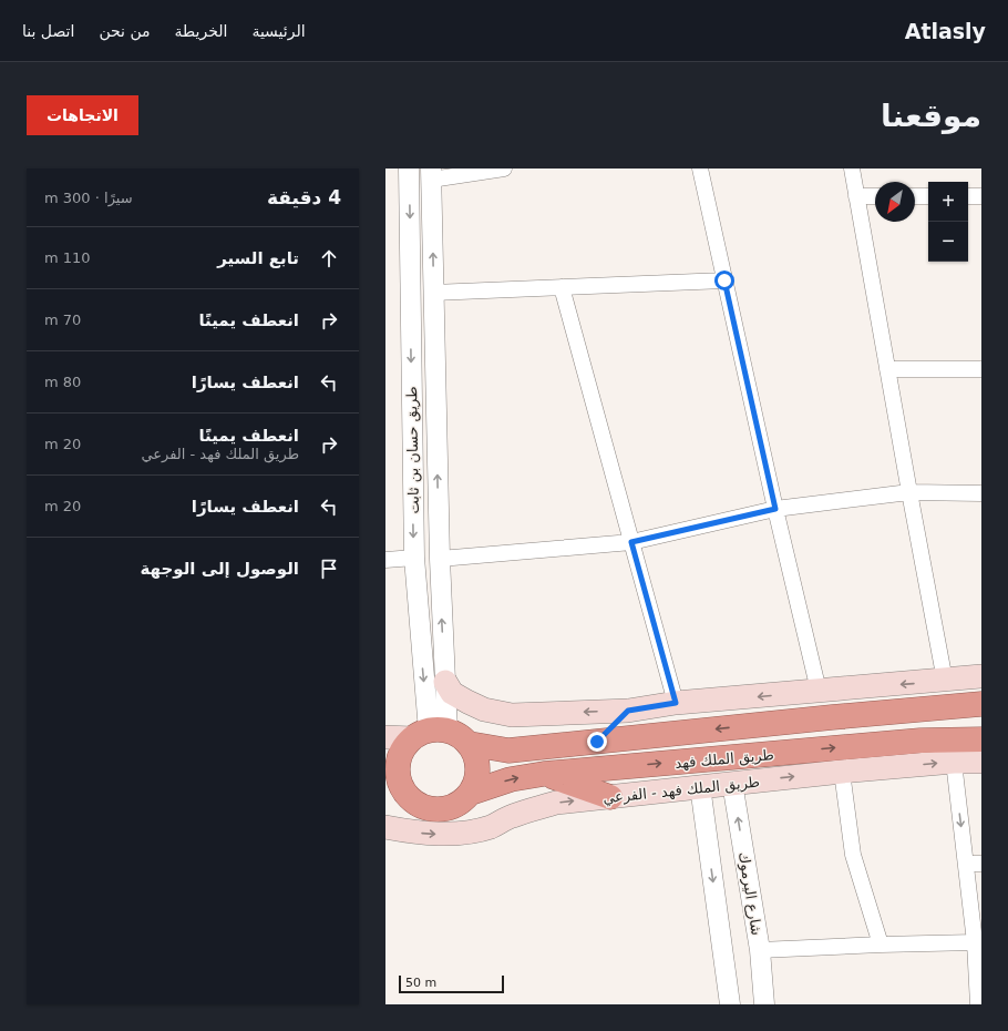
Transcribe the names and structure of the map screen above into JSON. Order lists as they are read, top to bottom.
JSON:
{
  "streets": {
    "highway": ["طريق الملك فهد"],
    "main road": ["طريق الملك فهد - الفرعي"],
    "street": ["طريق حسان بن ثابت", "شارع اليرموك"]
  },
  "crossings": [
    ["طريق حسان بن ثابت", "طريق الملك فهد"],
    ["طريق الملك فهد - الفرعي", "شارع اليرموك"]
  ],
  "scale_bar": "50 m",
  "north": "bottom left",
  "page": {
    "header": "Atlasly",
    "nav": [
      "الرئيسية",
      "الخريطة",
      "من نحن",
      "اتصل بنا"
    ],
    "buttons": "الاتجاهات",
    "title": "موقعنا",
    "heading": ["4 دقيقة", "سيرًا · 300 m"],
    "map_buttons": ["+", "−"],
    "list": [
      ["تابع السير", "110 m"],
      ["انعطف يمينًا", "70 m"],
      ["انعطف يسارًا", "80 m"],
      ["انعطف يمينًا", "طريق الملك فهد - الفرعي", "20 m"],
      ["انعطف يسارًا", "20 m"],
      "الوصول إلى الوجهة"
    ],
    "scale": "50 m"
  }
}
